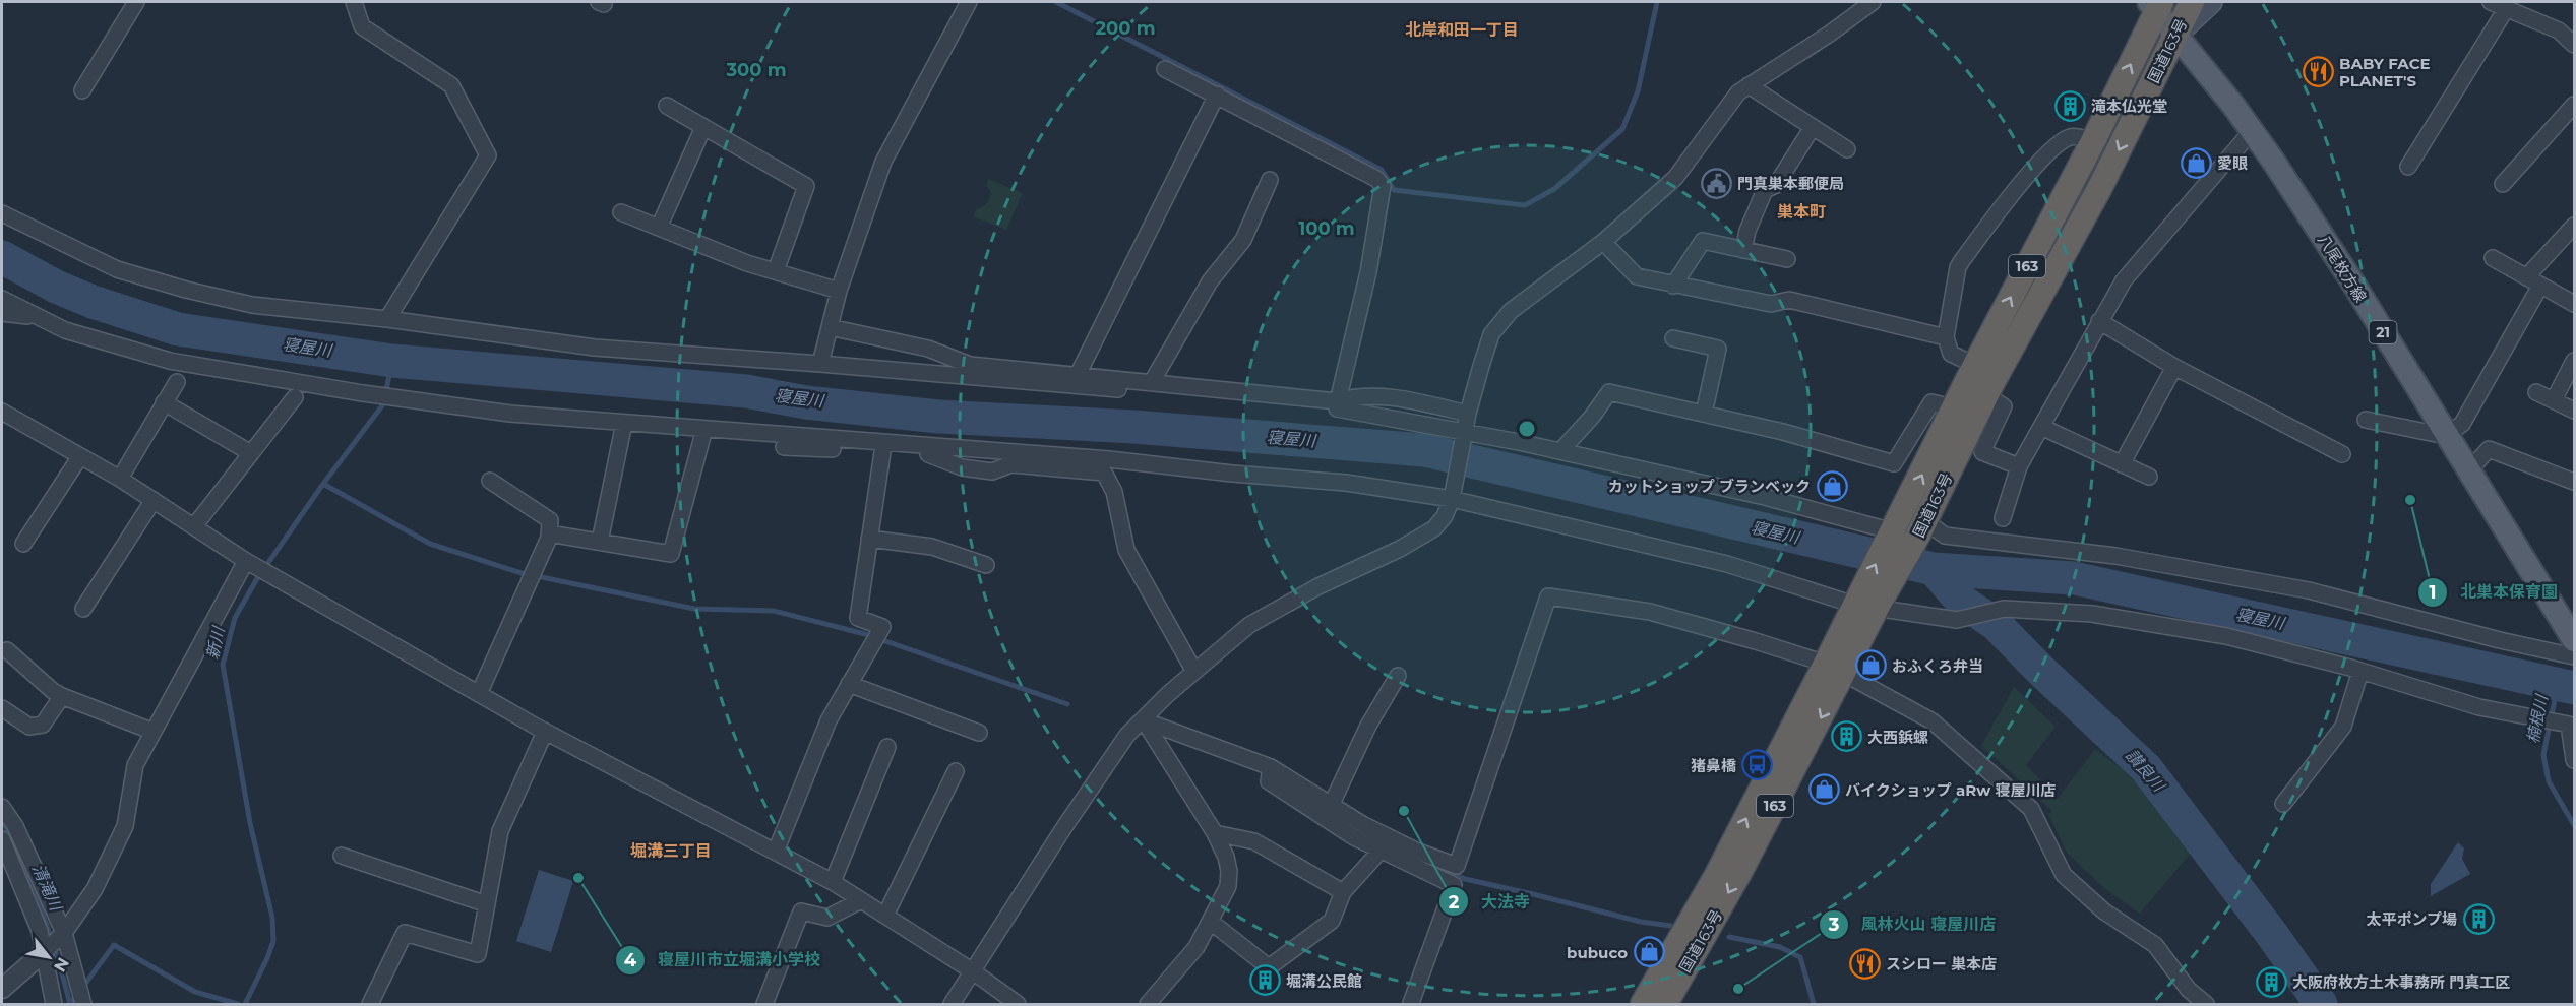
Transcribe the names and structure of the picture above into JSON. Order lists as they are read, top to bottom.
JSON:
{
  "streets": {
    "highway": ["国道163号", "163"],
    "main road": ["八尾枚方線", "21"]
  },
  "crossings": [
    ["国道163号", "八尾枚方線"]
  ],
  "districts": ["北岸和田一丁目", "巣本町", "堀溝三丁目"],
  "water": [
    "寝屋川",
    "新川",
    "楠根川",
    "讃良川",
    "清滝川"
  ],
  "places": {
    "restaurant": ["BABY FACE PLANET'S", "スシロー 巣本店"],
    "building": [
      "滝本仏光堂",
      "大西鋲螺",
      "太平ポンプ場",
      "堀溝公民館",
      "大阪府枚方土木事務所 門真工区"
    ],
    "shop": [
      "愛眼",
      "カットショップ ブランベック",
      "おふくろ弁当",
      "バイクショップ aRw 寝屋川店",
      "bubuco"
    ],
    "public building": ["門真巣本郵便局"],
    "other": [
      "北巣本保育園",
      "大法寺",
      "寝屋川市立堀溝小学校",
      "風林火山 寝屋川店"
    ],
    "bus stop": ["猪鼻橋"]
  },
  "north": "bottom right",
  "rings": ["200 m", "300 m", "100 m"]
}
